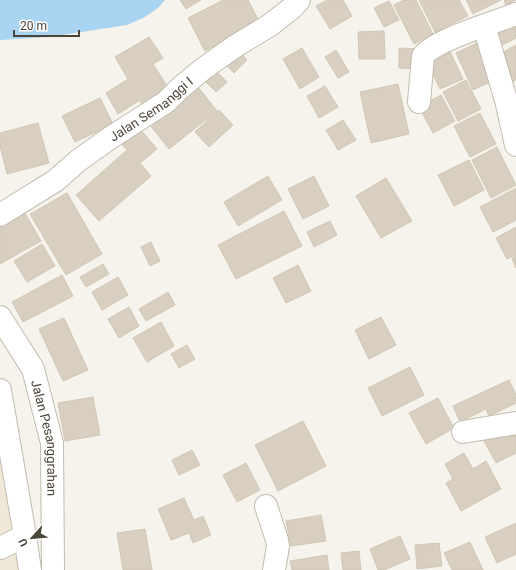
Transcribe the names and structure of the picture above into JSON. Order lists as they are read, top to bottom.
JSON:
{
  "streets": {
    "street": ["Jalan Semanggi I", "Jalan Pesanggrahan"]
  },
  "scale_bar": "20 m",
  "north": "bottom left"
}
